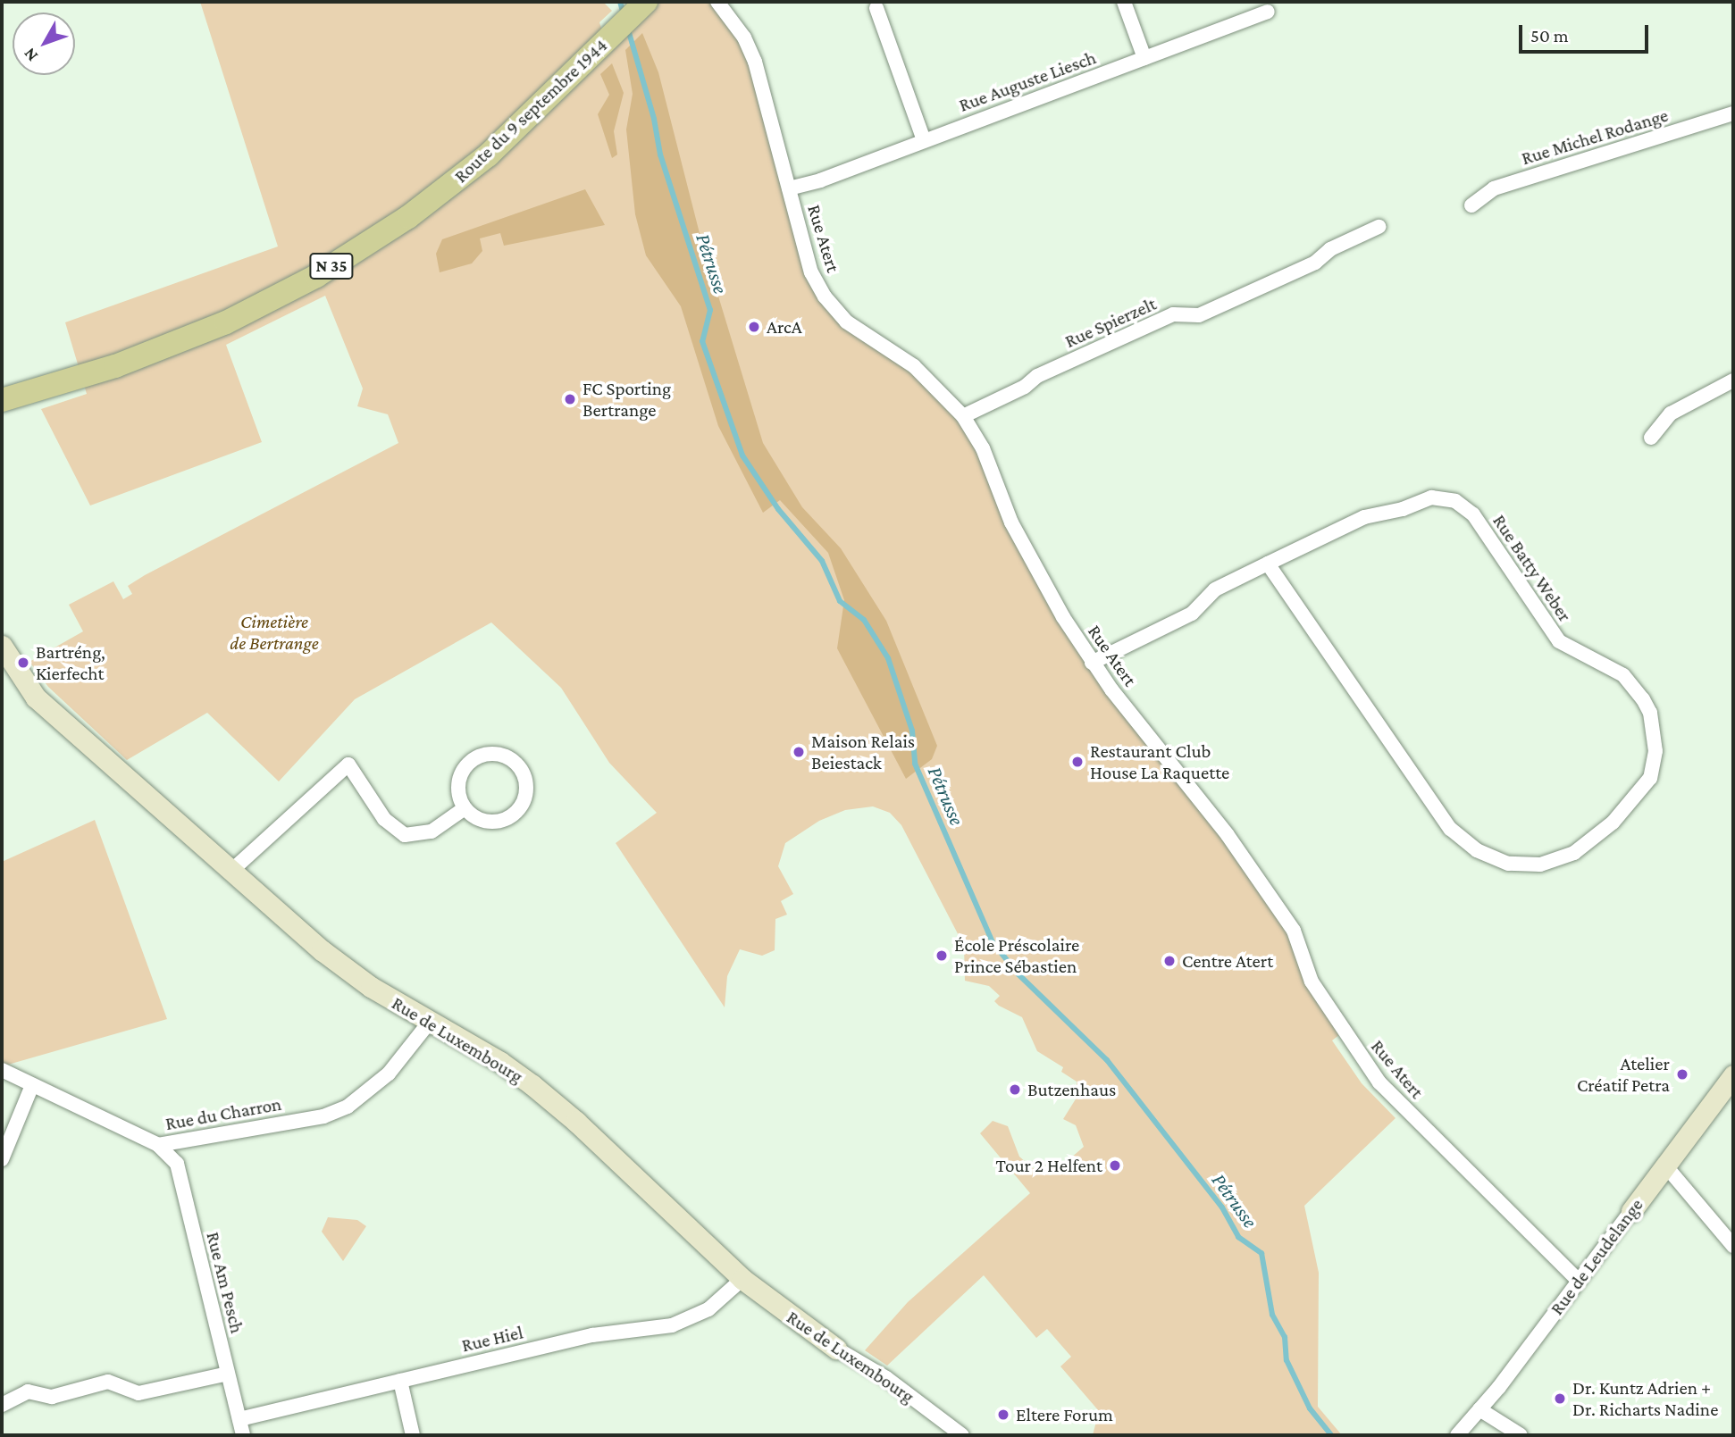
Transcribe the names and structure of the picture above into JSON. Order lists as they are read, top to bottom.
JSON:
{
  "streets": {
    "main road": ["Route du 9 septembre 1944", "N 35"],
    "street": [
      "Rue Auguste Liesch",
      "Rue Michel Rodange",
      "Rue Atert",
      "Rue Spierzelt",
      "Rue Batty Weber",
      "Rue de Luxembourg",
      "Rue du Charron",
      "Rue de Leudelange",
      "Rue Am Pesch",
      "Rue Hiel"
    ]
  },
  "crossings": [
    ["Rue Auguste Liesch", "Rue Atert"],
    ["Rue Atert", "Rue Spierzelt"],
    ["Rue Atert", "Rue Batty Weber"],
    ["Rue Atert", "Rue de Leudelange"],
    ["Rue de Luxembourg", "Rue du Charron"],
    ["Rue de Luxembourg", "Rue Hiel"],
    ["Rue du Charron", "Rue Am Pesch"],
    ["Rue Am Pesch", "Rue Hiel"]
  ],
  "water": ["Pétrusse"],
  "parks": ["Cimetière de Bertrange"],
  "places": [
    "ArcA",
    "FC Sporting Bertrange",
    "Bartréng, Kierfecht",
    "Maison Relais Beiestack",
    "Restaurant Club House La Raquette",
    "École Préscolaire Prince Sébastien",
    "Centre Atert",
    "Atelier Créatif Petra",
    "Butzenhaus",
    "Tour 2 Helfent",
    "Dr. Kuntz Adrien + Dr. Richarts Nadine",
    "Eltere Forum"
  ],
  "scale_bar": "50 m",
  "north": "bottom left"
}
